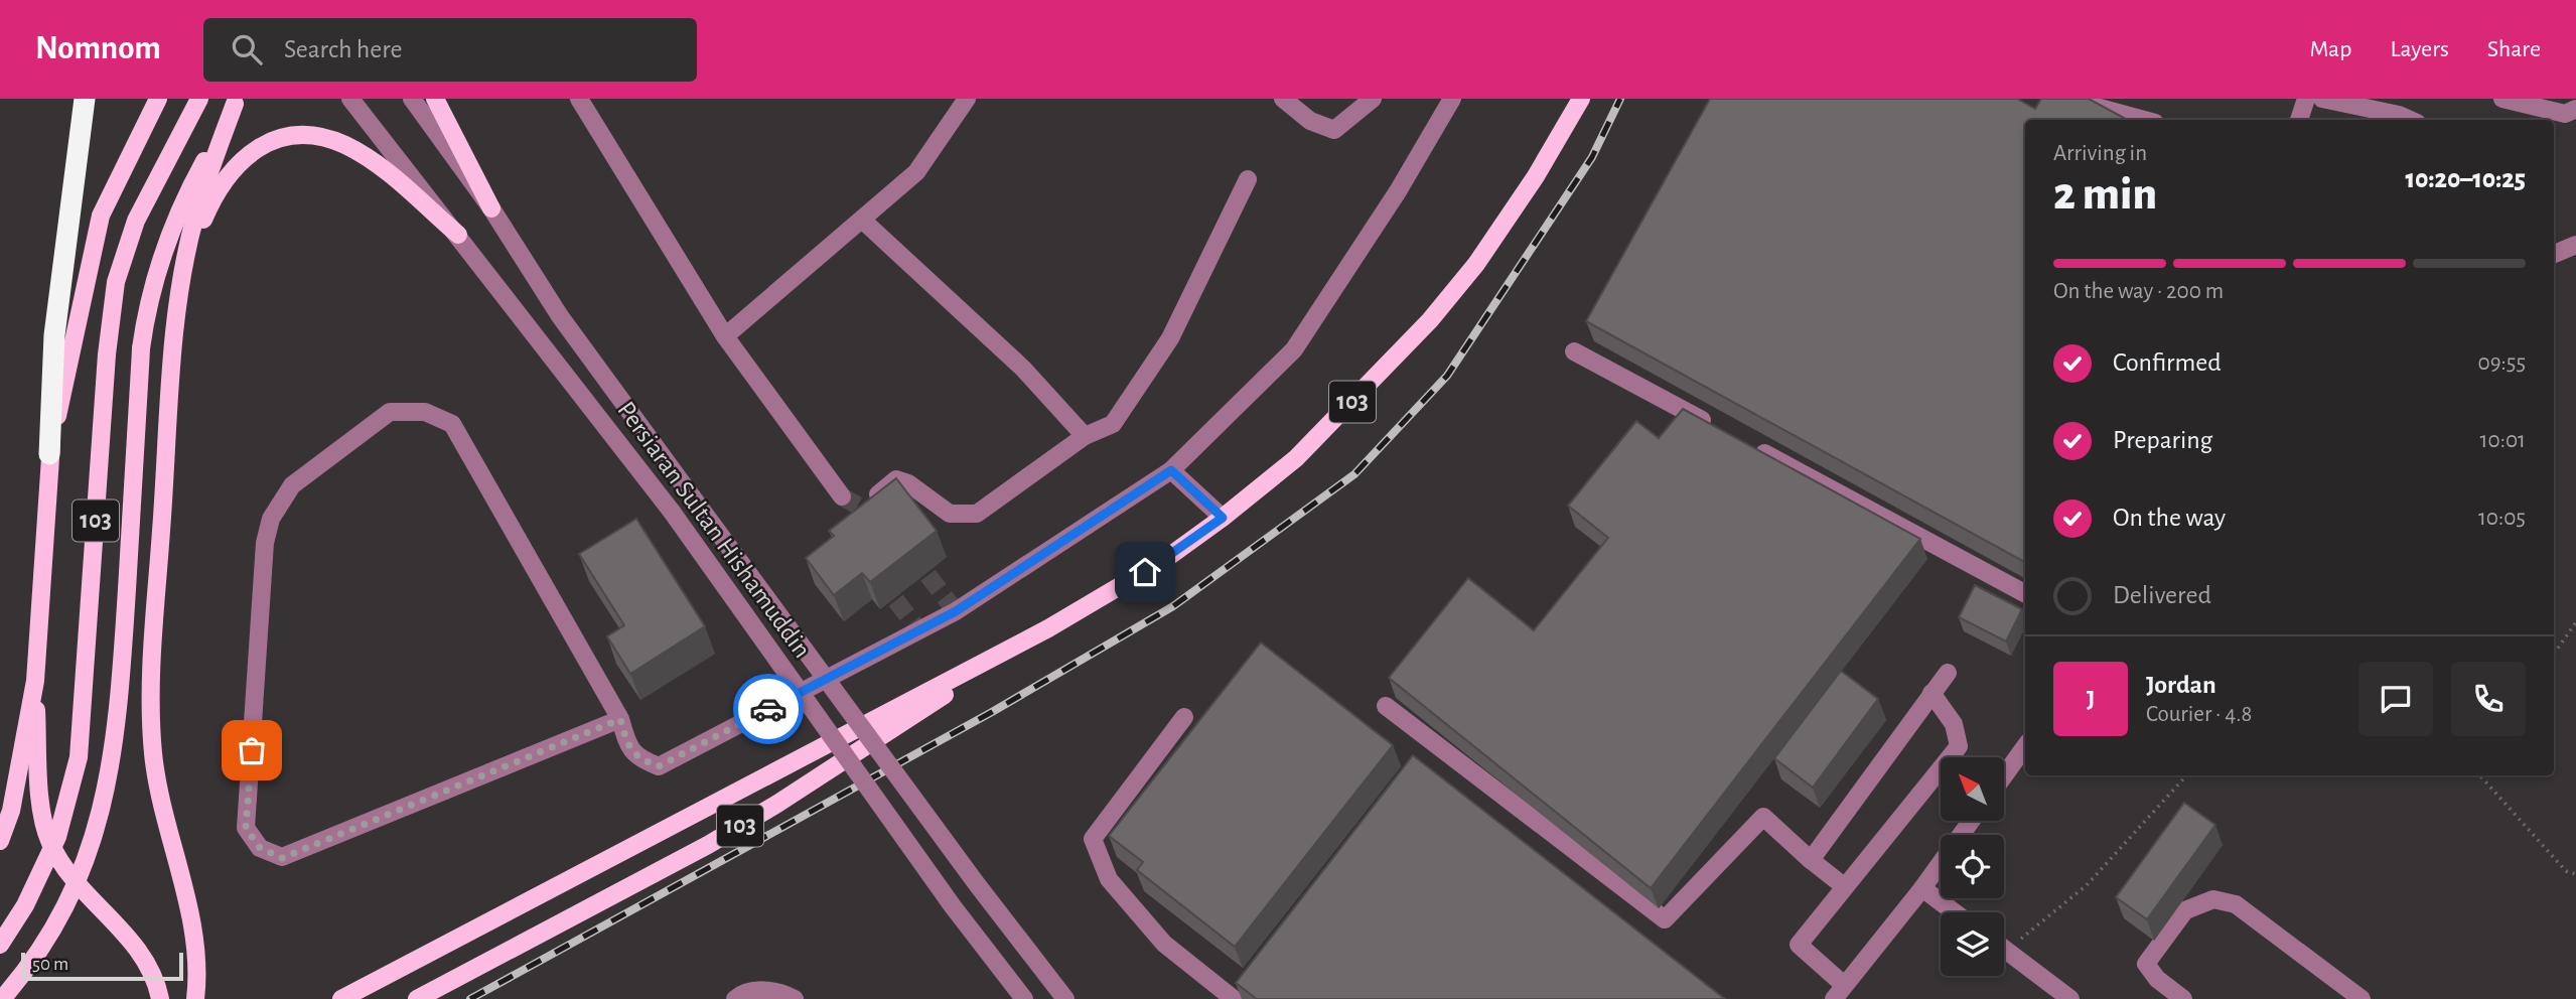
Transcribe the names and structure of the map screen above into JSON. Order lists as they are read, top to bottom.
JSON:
{
  "streets": {
    "main road": ["103"],
    "street": ["Persiaran Sultan Hishamuddin"]
  },
  "scale_bar": "50 m",
  "north": "top left",
  "page": {
    "header": "Nomnom",
    "search": "Search here",
    "nav": ["Map", "Layers", "Share"],
    "heading": ["2 min", "Arriving in", "10:20–10:25"],
    "panel": ["Jordan", "Courier · 4.8"],
    "bar": "On the way · 200 m",
    "list": [
      ["Confirmed", "09:55"],
      ["Preparing", "10:01"],
      ["On the way", "10:05"],
      "Delivered"
    ],
    "round": "J",
    "scale": "50 m"
  }
}
